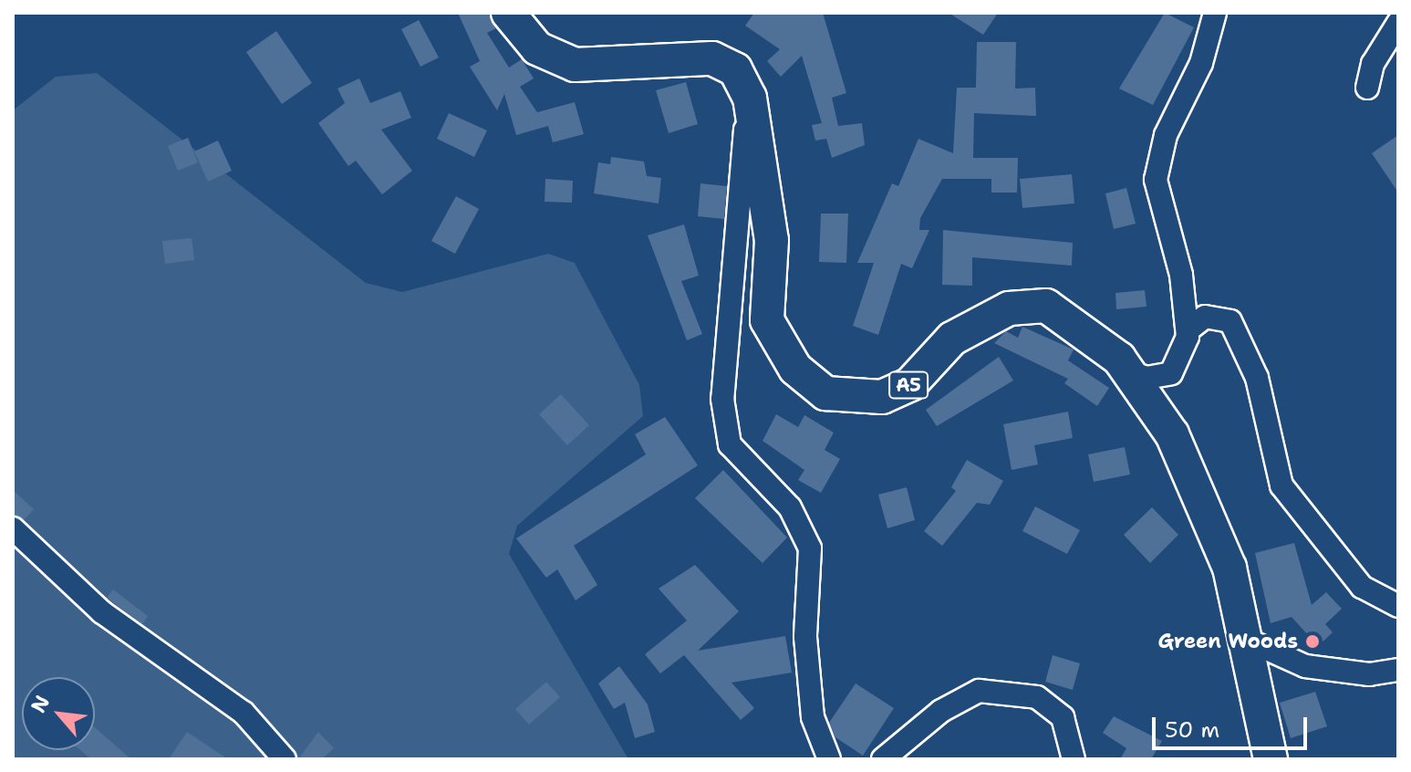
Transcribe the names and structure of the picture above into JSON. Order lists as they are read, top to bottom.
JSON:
{
  "streets": {
    "highway": ["A5"]
  },
  "places": ["Green Woods"],
  "scale_bar": "50 m",
  "north": "top left"
}
